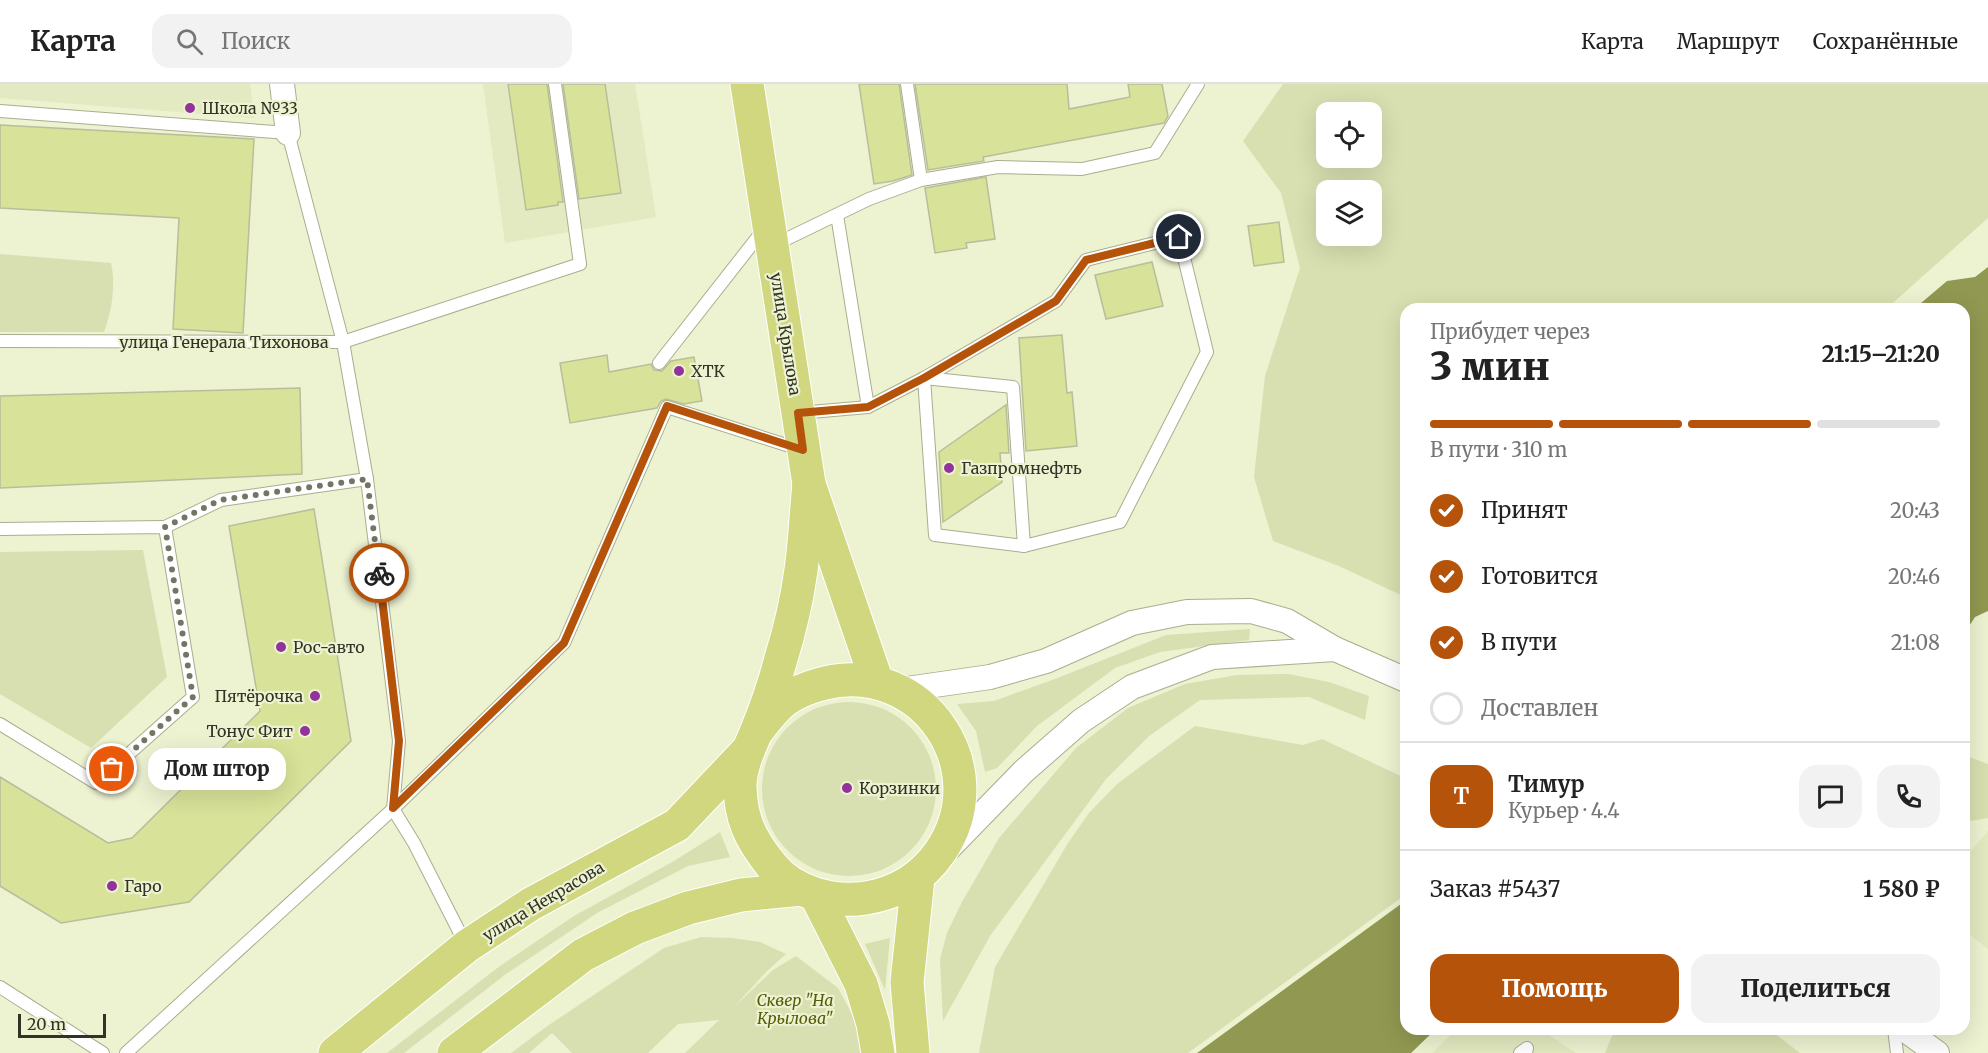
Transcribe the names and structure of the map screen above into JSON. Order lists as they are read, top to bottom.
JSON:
{
  "streets": {
    "main road": ["улица Крылова", "улица Некрасова"],
    "lane": ["улица Генерала Тихонова"]
  },
  "parks": ["Сквер \"На Крылова\""],
  "places": [
    "Школа №33",
    "ХТК",
    "Газпромнефть",
    "Рос-авто",
    "Пятёрочка",
    "Тонус Фит",
    "Дом штор",
    "Корзинки",
    "Гаро"
  ],
  "scale_bar": "20 m",
  "page": {
    "header": "Карта",
    "search": "Поиск",
    "nav": ["Карта", "Маршрут", "Сохранённые"],
    "heading": ["3 мин", "Прибудет через", "21:15–21:20"],
    "panel": [
      "Тимур",
      "Курьер · 4.4",
      "Заказ #5437",
      "1 580 ₽"
    ],
    "bar": "В пути · 310 m",
    "list": [
      ["Принят", "20:43"],
      ["Готовится", "20:46"],
      ["В пути", "21:08"],
      "Доставлен"
    ],
    "bubble": "Дом штор",
    "round": "Т",
    "buttons": ["Помощь", "Поделиться"],
    "scale": "20 m"
  }
}
